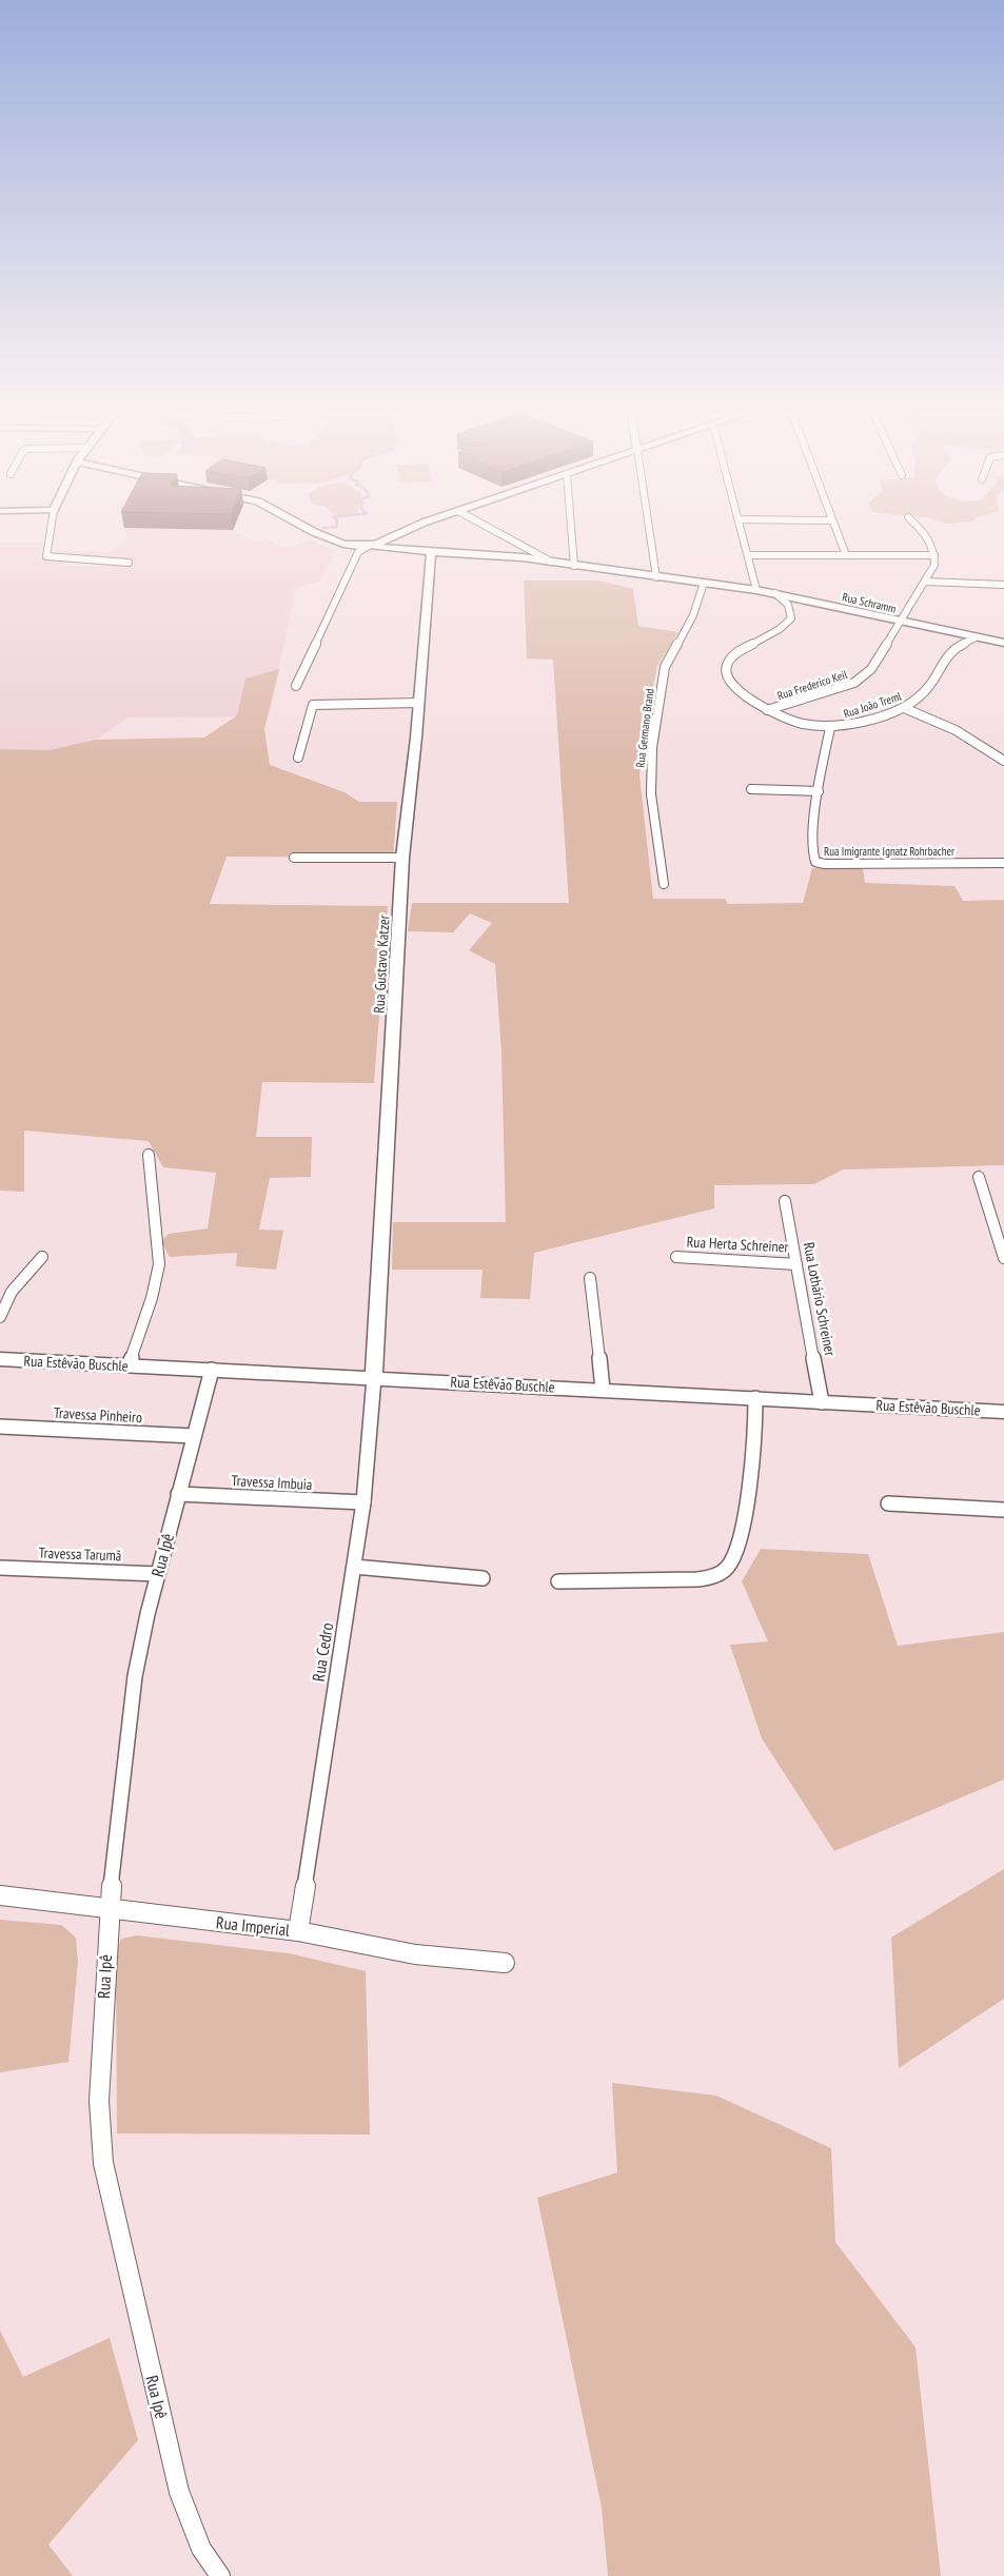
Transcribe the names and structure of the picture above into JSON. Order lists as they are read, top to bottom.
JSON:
{
  "streets": {
    "street": [
      "Rua Schramm",
      "Rua Frederico Keil",
      "Rua João Treml",
      "Rua Germano Brand",
      "Rua Imigrante Ignatz Rohrbacher",
      "Rua Gustavo Katzer",
      "Rua Herta Schreiner",
      "Rua Lothário Schreiner",
      "Rua Estêvão Buschle",
      "Travessa Pinheiro",
      "Travessa Imbuia",
      "Travessa Tarumã",
      "Rua Ipê",
      "Rua Cedro",
      "Rua Imperial"
    ]
  },
  "crossings": [
    ["Rua Schramm", "Rua Frederico Keil"],
    ["Rua Schramm", "Rua João Treml"],
    ["Rua Schramm", "Rua Germano Brand"],
    ["Rua Frederico Keil", "Rua João Treml"],
    ["Rua João Treml", "Rua Imigrante Ignatz Rohrbacher"],
    ["Rua Gustavo Katzer", "Rua Estêvão Buschle"],
    ["Rua Gustavo Katzer", "Rua Cedro"],
    ["Rua Herta Schreiner", "Rua Lothário Schreiner"],
    ["Rua Lothário Schreiner", "Rua Estêvão Buschle"],
    ["Rua Estêvão Buschle", "Rua Ipê"],
    ["Rua Estêvão Buschle", "Rua Cedro"],
    ["Travessa Pinheiro", "Rua Ipê"],
    ["Travessa Imbuia", "Rua Ipê"],
    ["Travessa Imbuia", "Rua Cedro"],
    ["Travessa Tarumã", "Rua Ipê"],
    ["Rua Ipê", "Rua Imperial"],
    ["Rua Cedro", "Rua Imperial"]
  ]
}
